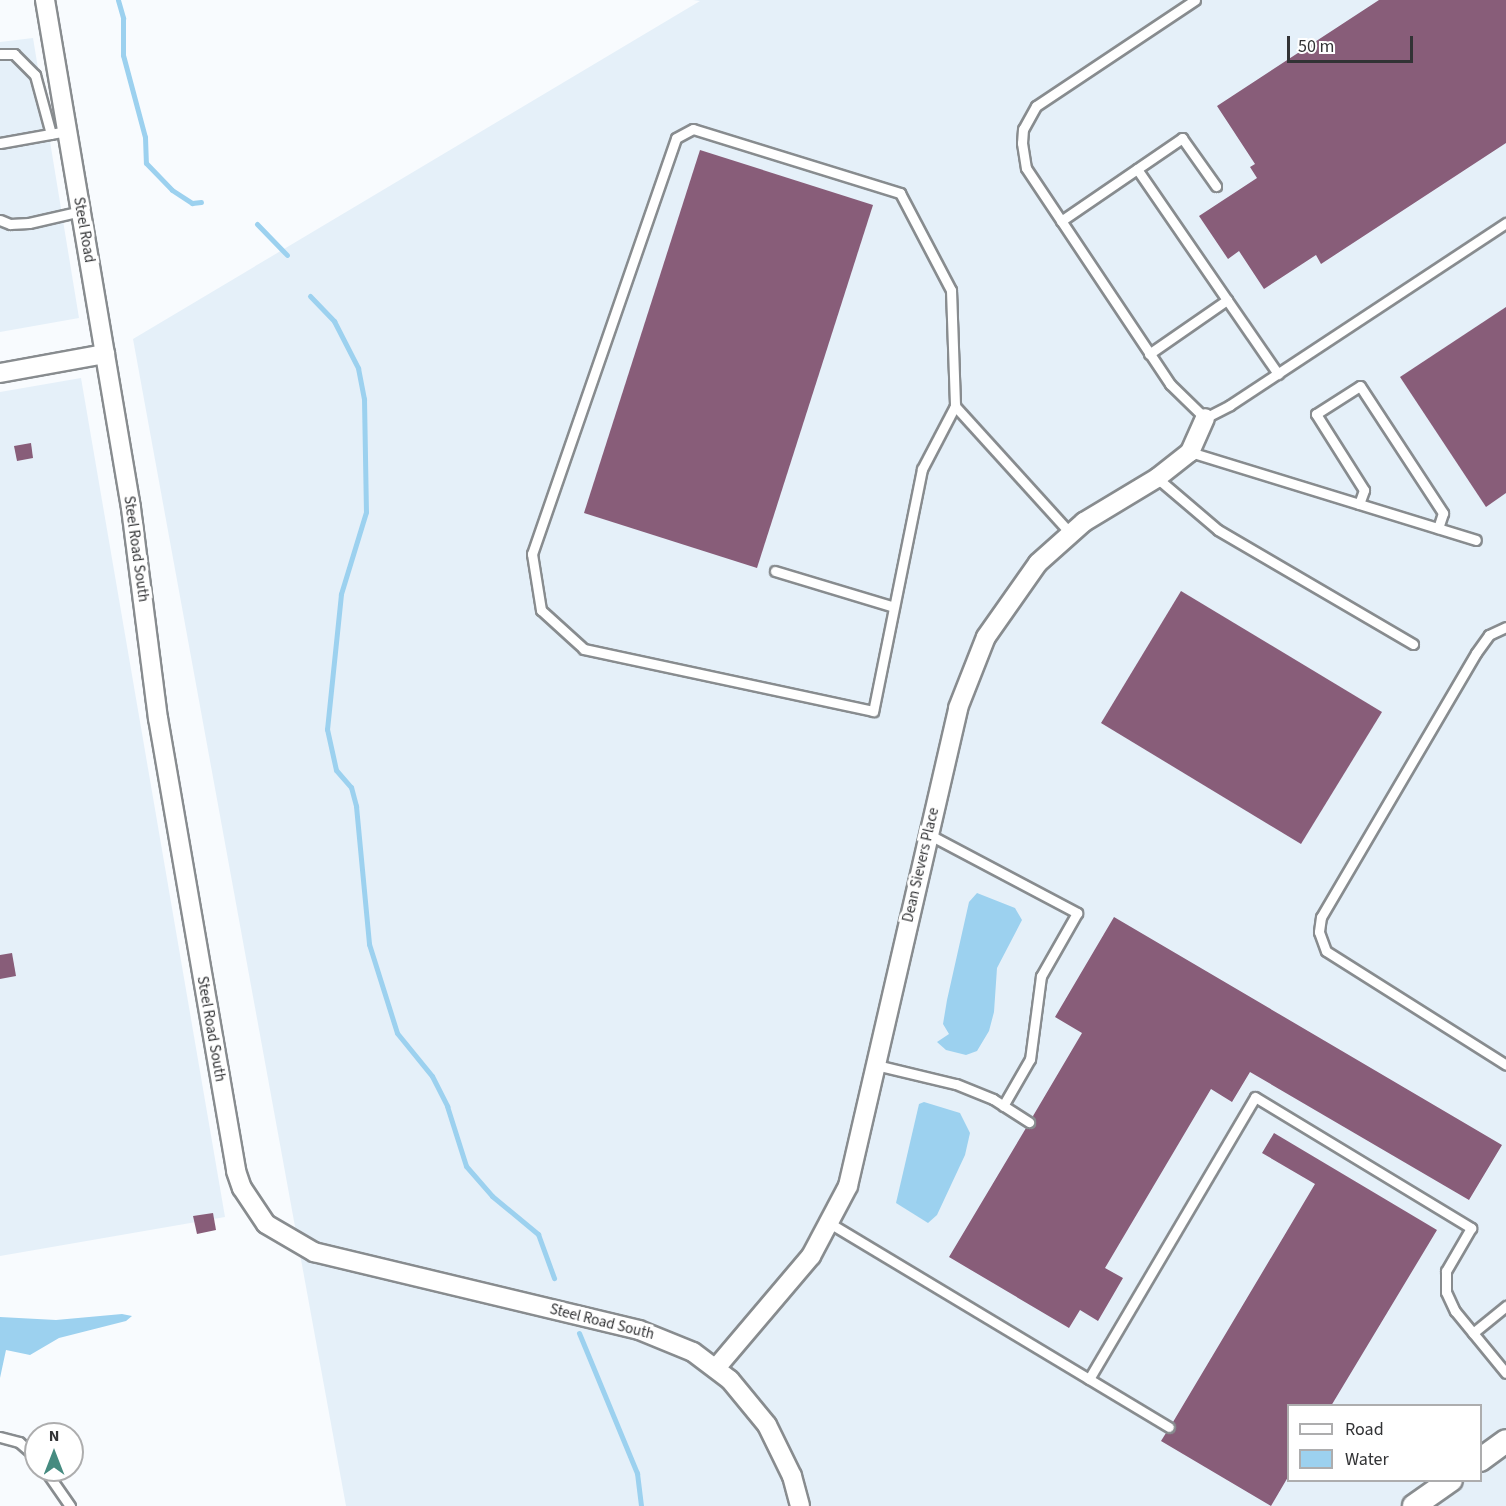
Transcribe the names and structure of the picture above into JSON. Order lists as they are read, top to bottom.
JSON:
{
  "streets": {
    "street": ["Steel Road", "Steel Road South", "Dean Sievers Place"]
  },
  "crossings": [
    ["Steel Road", "Steel Road South"],
    ["Steel Road South", "Dean Sievers Place"]
  ],
  "legend": ["Road", "Water"],
  "scale_bar": "50 m",
  "north": "top"
}
